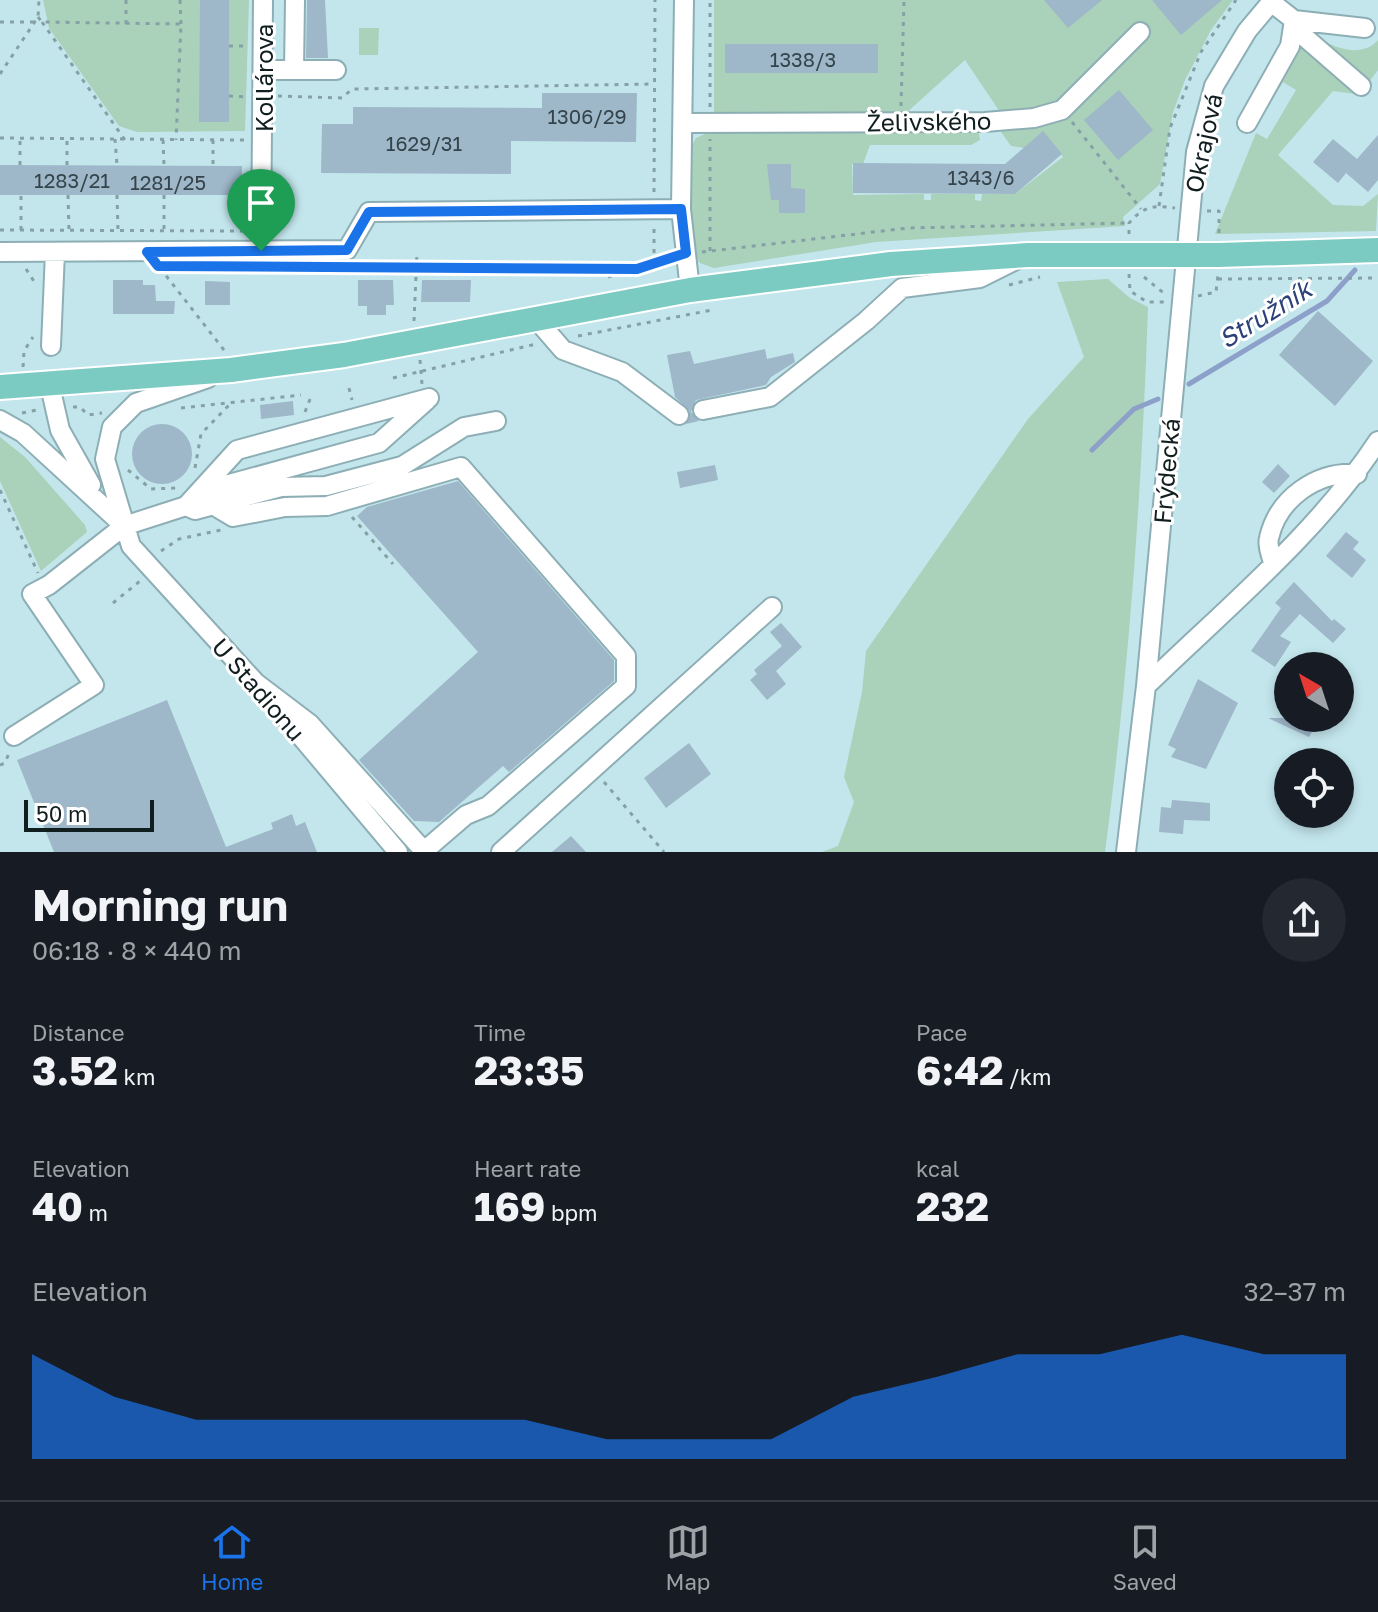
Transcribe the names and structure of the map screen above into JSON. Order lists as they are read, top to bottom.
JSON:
{
  "streets": {
    "street": [
      "Kollárova",
      "Želivského",
      "Okrajová",
      "Frýdecká",
      "U Stadionu"
    ]
  },
  "crossings": [
    ["Okrajová", "Frýdecká"]
  ],
  "water": ["Stružník"],
  "house_numbers": [
    "1338/3",
    "1306/29",
    "1629/31",
    "1343/6",
    "1283/21",
    "1281/25"
  ],
  "scale_bar": "50 m",
  "north": "top left",
  "page": {
    "scale": "50 m",
    "heading": ["Morning run", "06:18 · 8 × 440 m"],
    "stats": [
      ["Distance", "3.52 km"],
      ["Time", "23:35"],
      ["Pace", "6:42 /km"],
      ["Elevation", "40 m"],
      ["Heart rate", "169 bpm"],
      ["kcal", "232"]
    ],
    "chart": ["Elevation", "32–37 m"],
    "tabs": ["Home", "Map", "Saved"]
  }
}
